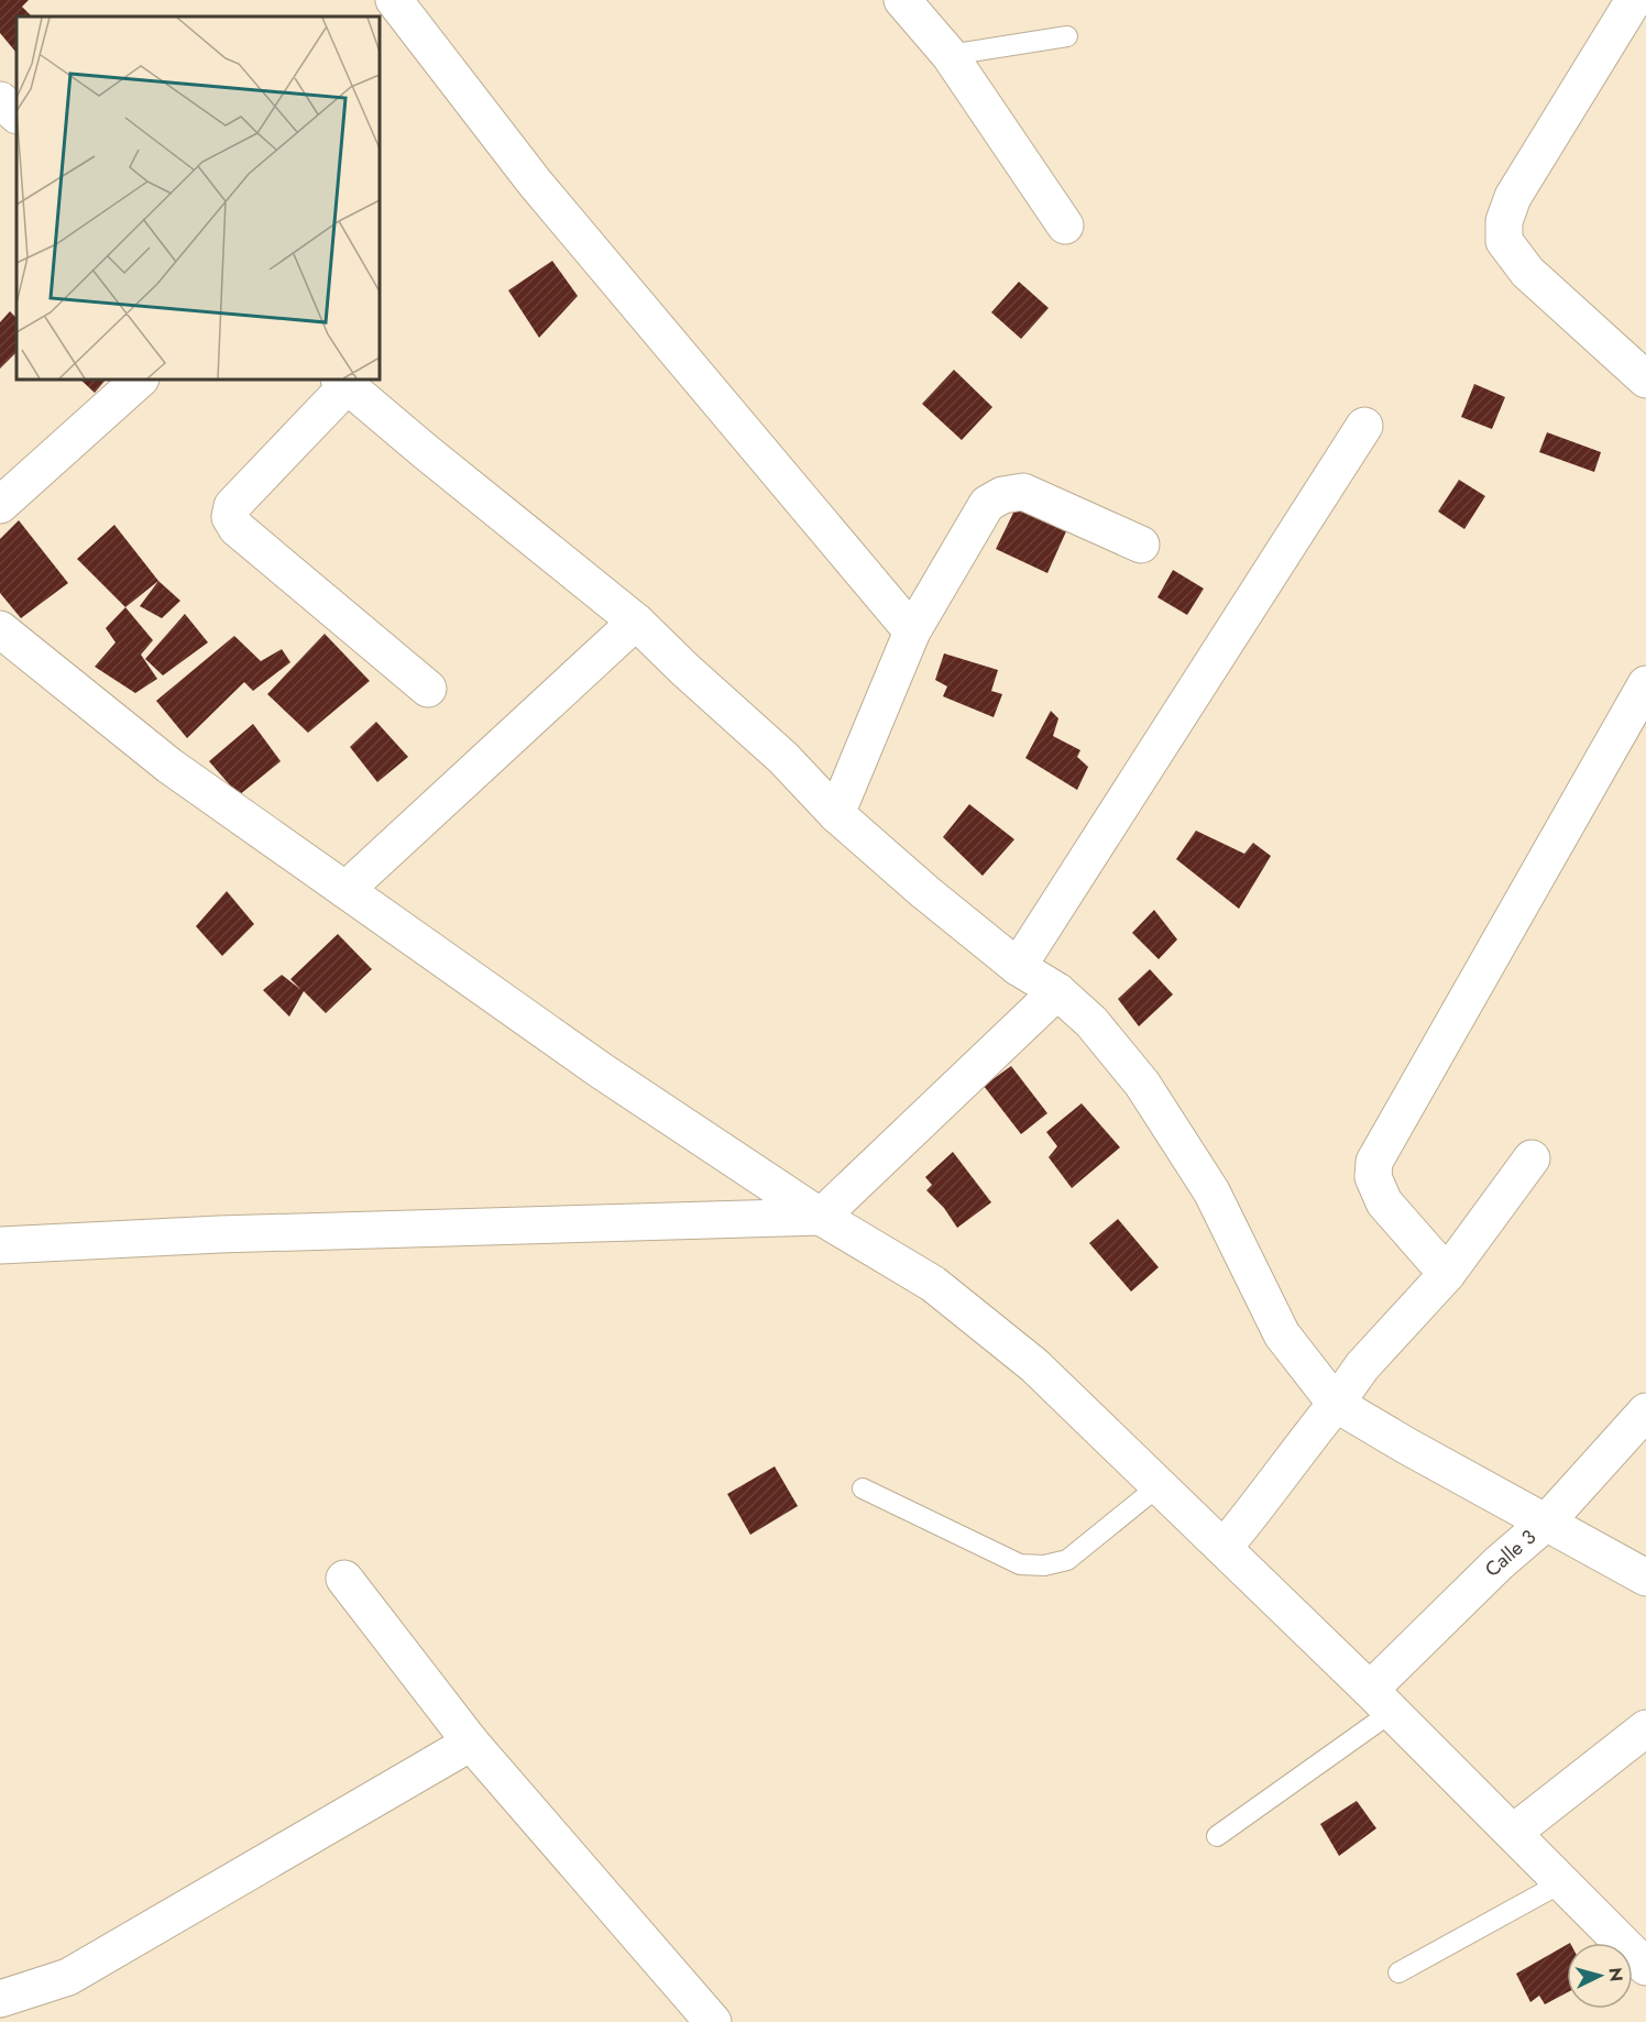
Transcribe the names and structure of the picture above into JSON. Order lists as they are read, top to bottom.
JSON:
{
  "streets": {
    "street": ["Calle 3"]
  },
  "north": "right"
}
